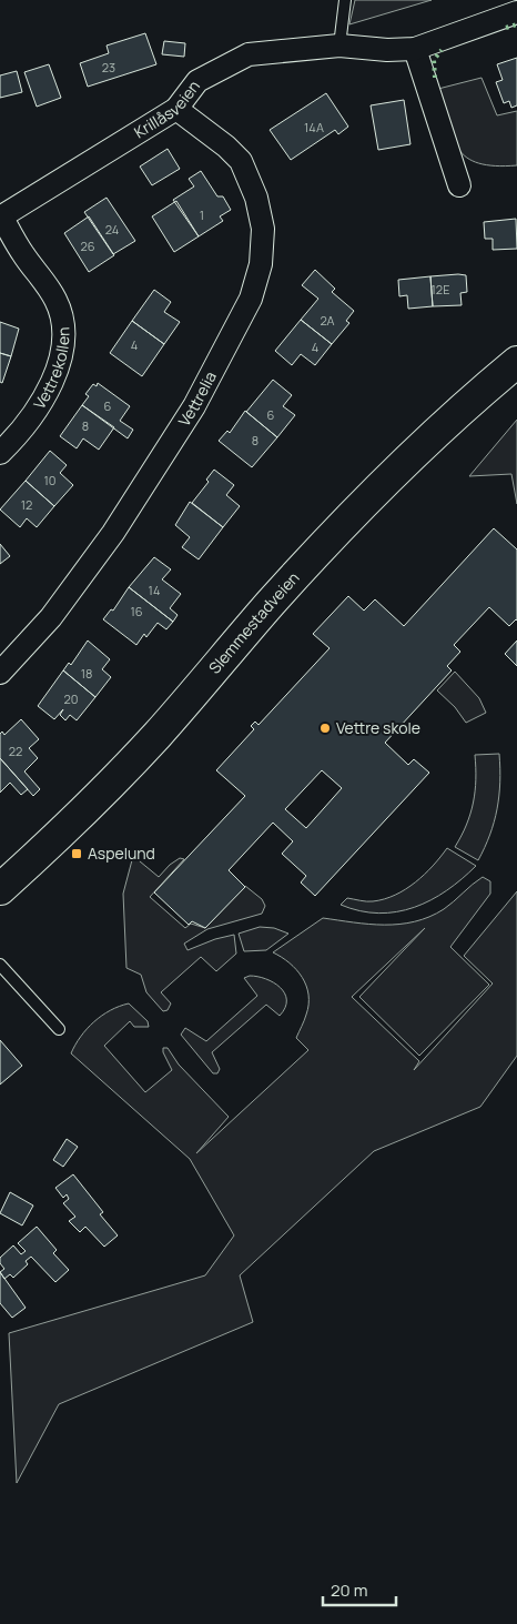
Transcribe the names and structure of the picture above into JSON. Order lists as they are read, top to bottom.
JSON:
{
  "streets": {
    "main road": ["Slemmestadveien"],
    "street": ["Krillåsveien", "Vettrekollen", "Vettrelia"]
  },
  "crossings": [
    ["Krillåsveien", "Vettrekollen"],
    ["Krillåsveien", "Vettrelia"]
  ],
  "places": {
    "other": ["Vettre skole"],
    "transit": ["Aspelund"]
  },
  "house_numbers": [
    "23",
    "14A",
    "1",
    "24",
    "26",
    "12E",
    "2A",
    "4",
    "4",
    "6",
    "6",
    "8",
    "8",
    "10",
    "12",
    "14",
    "16",
    "18",
    "20",
    "22"
  ],
  "scale_bar": "20 m"
}
